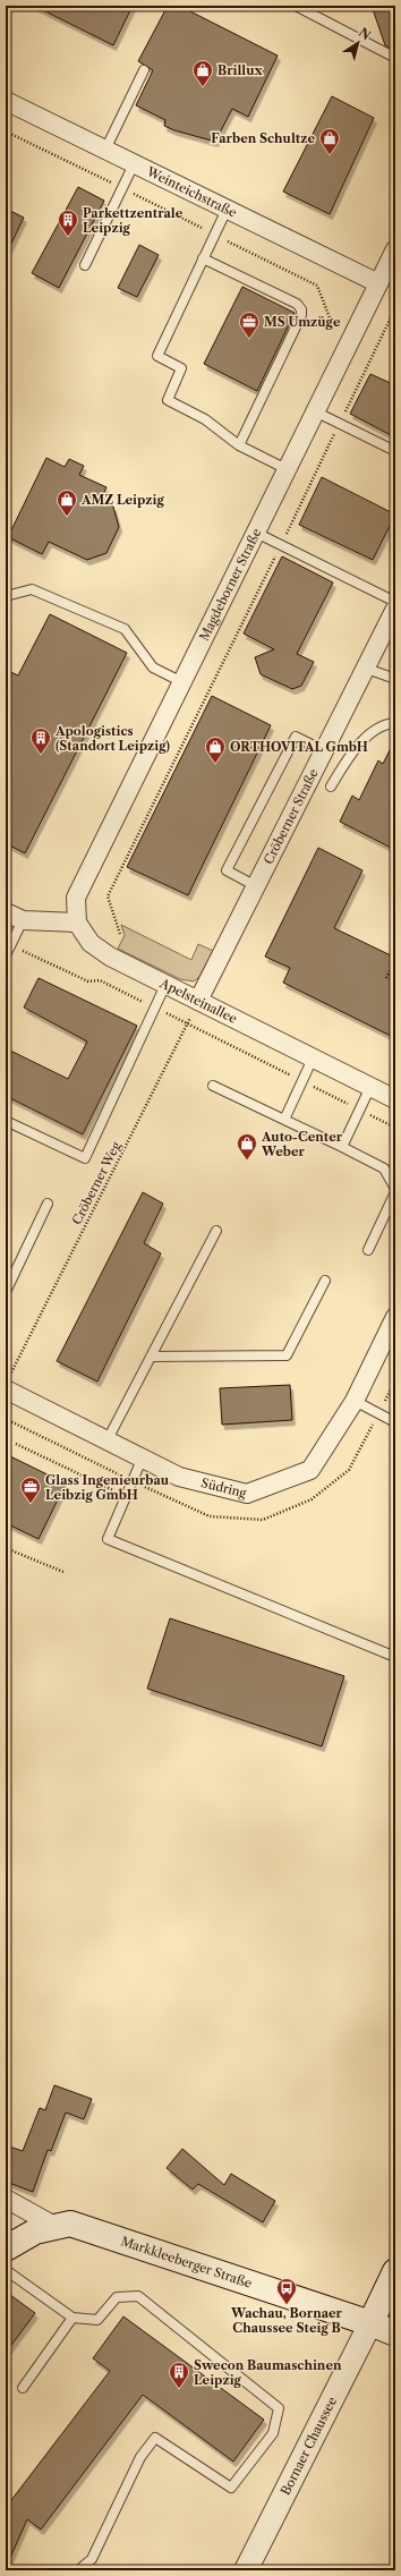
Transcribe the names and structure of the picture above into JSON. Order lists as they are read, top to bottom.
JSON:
{
  "streets": {
    "main road": ["Markkleeberger Straße", "Bornaer Chaussee"],
    "street": [
      "Weinteichstraße",
      "Magdeborner Straße",
      "Cröberner Straße",
      "Apelsteinallee",
      "Südring"
    ],
    "path": ["Cröberner Weg"]
  },
  "crossings": [
    ["Weinteichstraße", "Magdeborner Straße"],
    ["Magdeborner Straße", "Apelsteinallee"],
    ["Cröberner Straße", "Apelsteinallee"],
    ["Cröberner Straße", "Cröberner Weg"],
    ["Apelsteinallee", "Cröberner Weg"],
    ["Cröberner Weg", "Südring"],
    ["Markkleeberger Straße", "Bornaer Chaussee"]
  ],
  "places": {
    "shop": [
      "Brillux",
      "Farben Schultze",
      "AMZ Leipzig",
      "ORTHOVITAL GmbH",
      "Auto-Center Weber"
    ],
    "building": ["Parkettzentrale Leipzig", "Apologistics (Standort Leipzig)", "Swecon Baumaschinen Leipzig"],
    "office": ["MS Umzüge", "Glass Ingenieurbau Leibzig GmbH"],
    "bus stop": ["Wachau, Bornaer Chaussee Steig B"]
  },
  "north": "top right"
}
